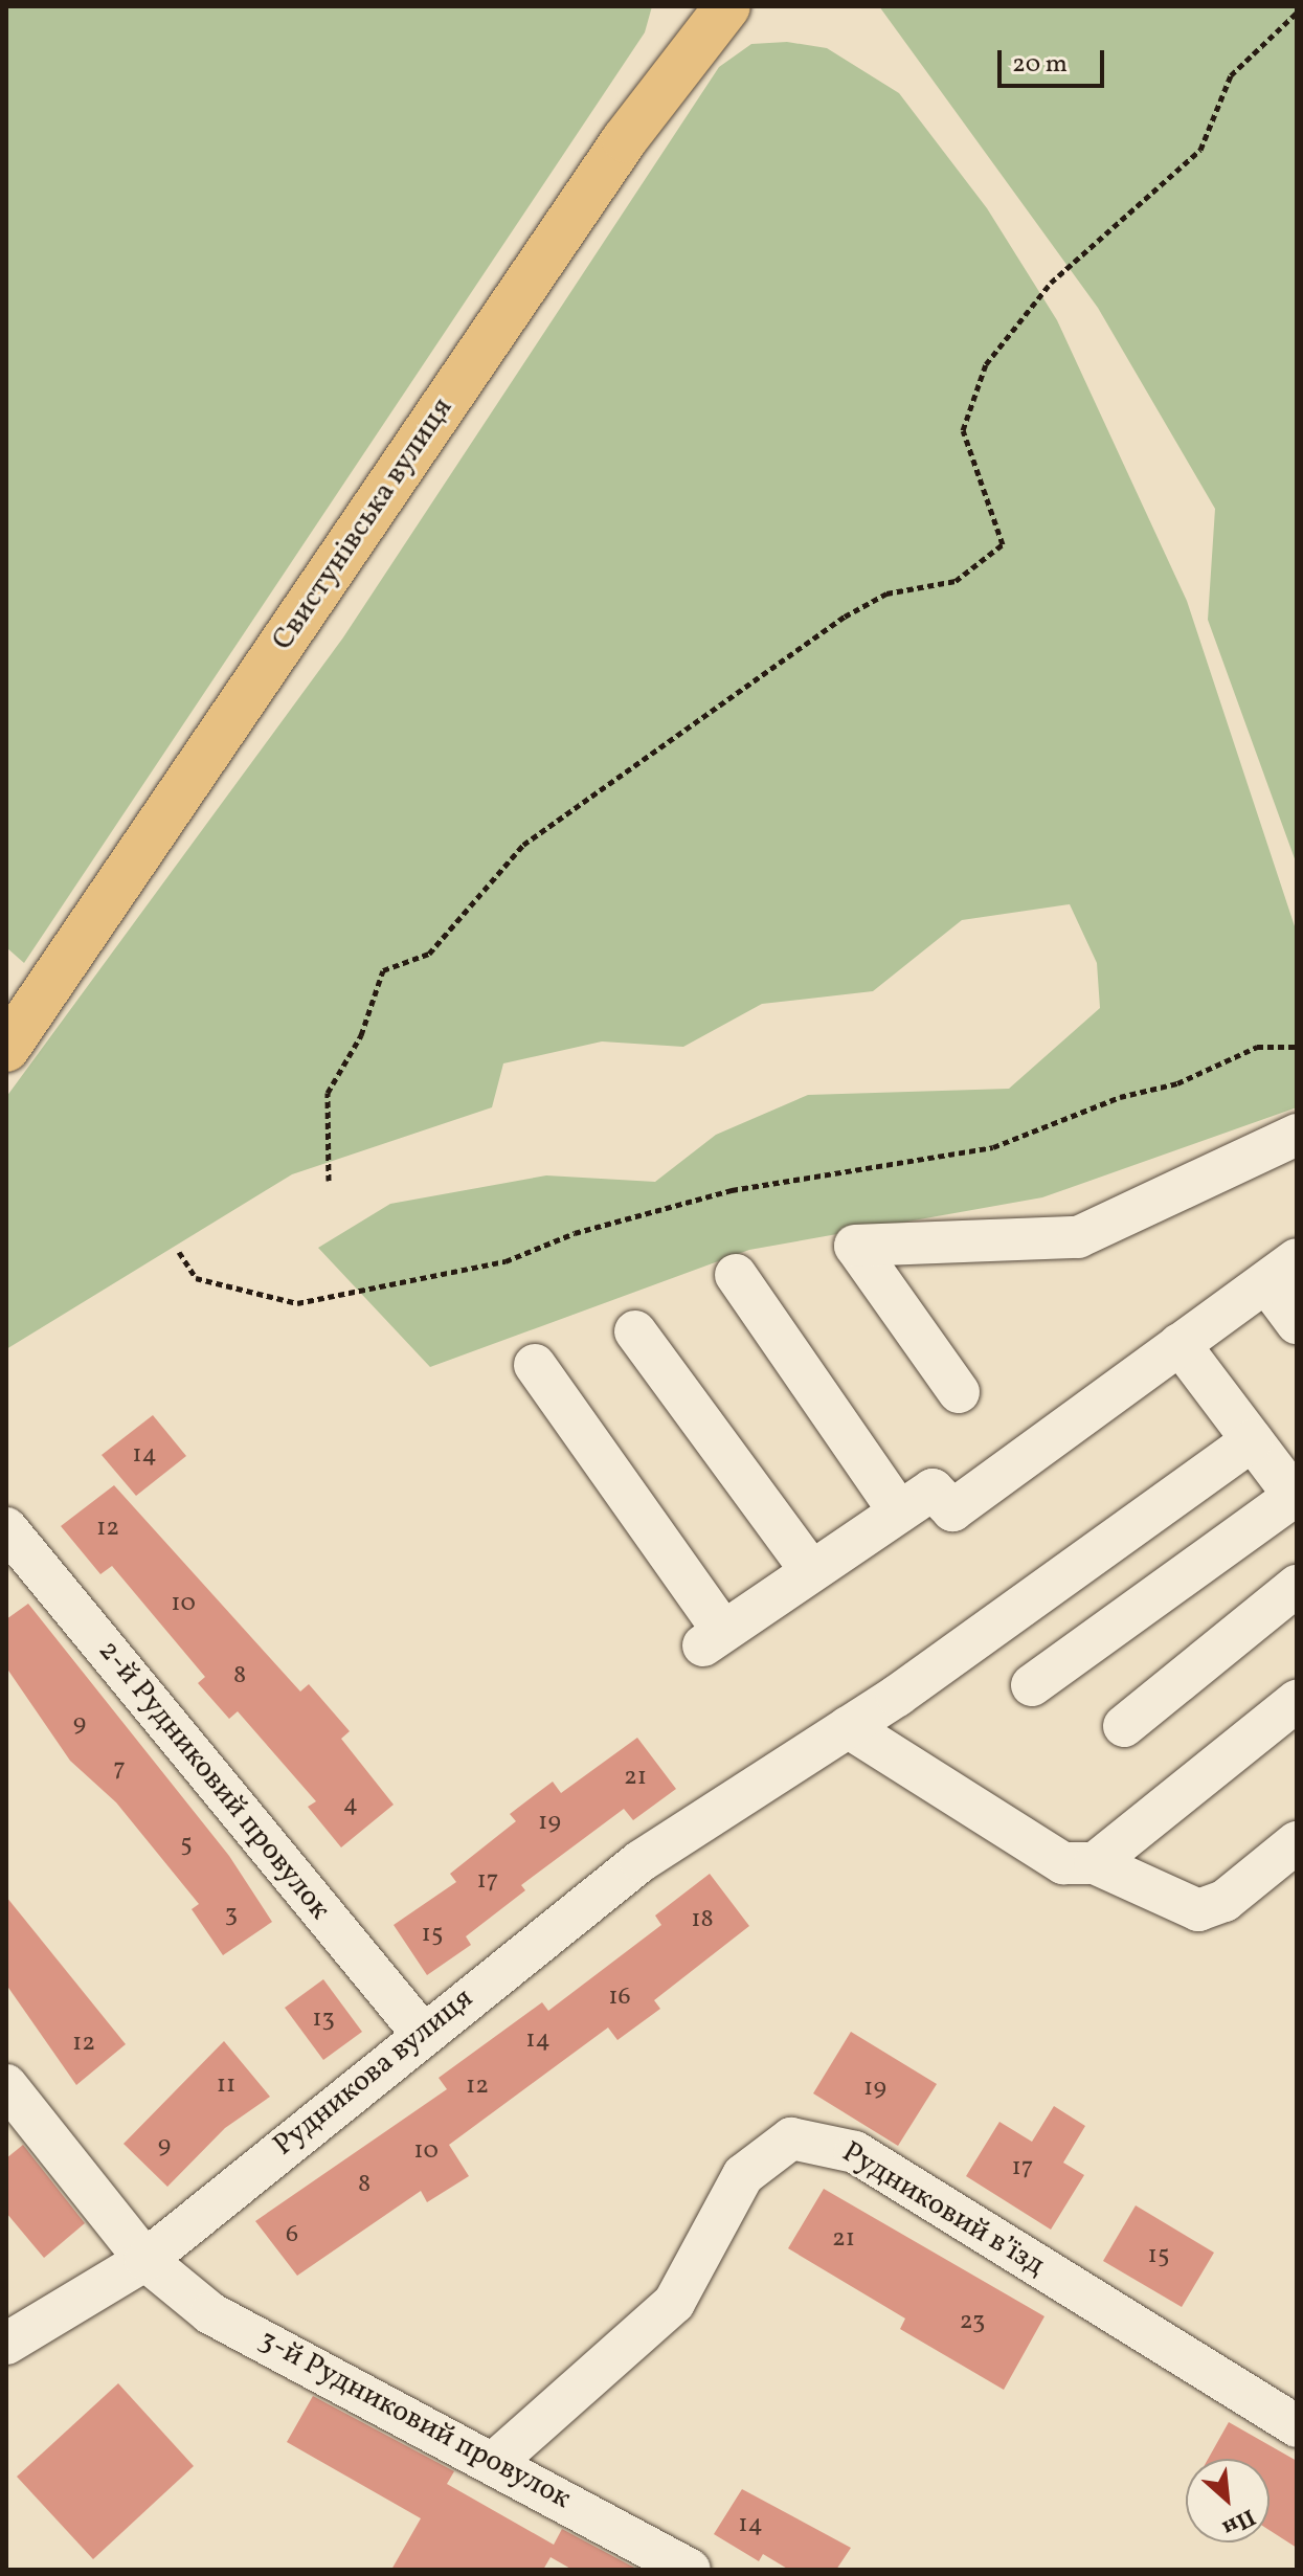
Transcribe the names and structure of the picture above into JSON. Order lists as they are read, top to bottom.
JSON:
{
  "streets": {
    "main road": ["Свистунівська вулиця"],
    "street": [
      "2-й Рудниковий провулок",
      "Рудникова вулиця",
      "Рудниковий в’їзд",
      "3-й Рудниковий провулок"
    ]
  },
  "crossings": [
    ["2-й Рудниковий провулок", "Рудникова вулиця"],
    ["Рудникова вулиця", "3-й Рудниковий провулок"],
    ["Рудниковий в’їзд", "3-й Рудниковий провулок"]
  ],
  "house_numbers": [
    "14",
    "12",
    "10",
    "8",
    "9",
    "7",
    "21",
    "4",
    "19",
    "5",
    "17",
    "3",
    "18",
    "15",
    "16",
    "13",
    "14",
    "12",
    "11",
    "12",
    "19",
    "9",
    "10",
    "17",
    "8",
    "6",
    "21",
    "15",
    "23",
    "14"
  ],
  "scale_bar": "20 m",
  "north": "bottom right"
}
